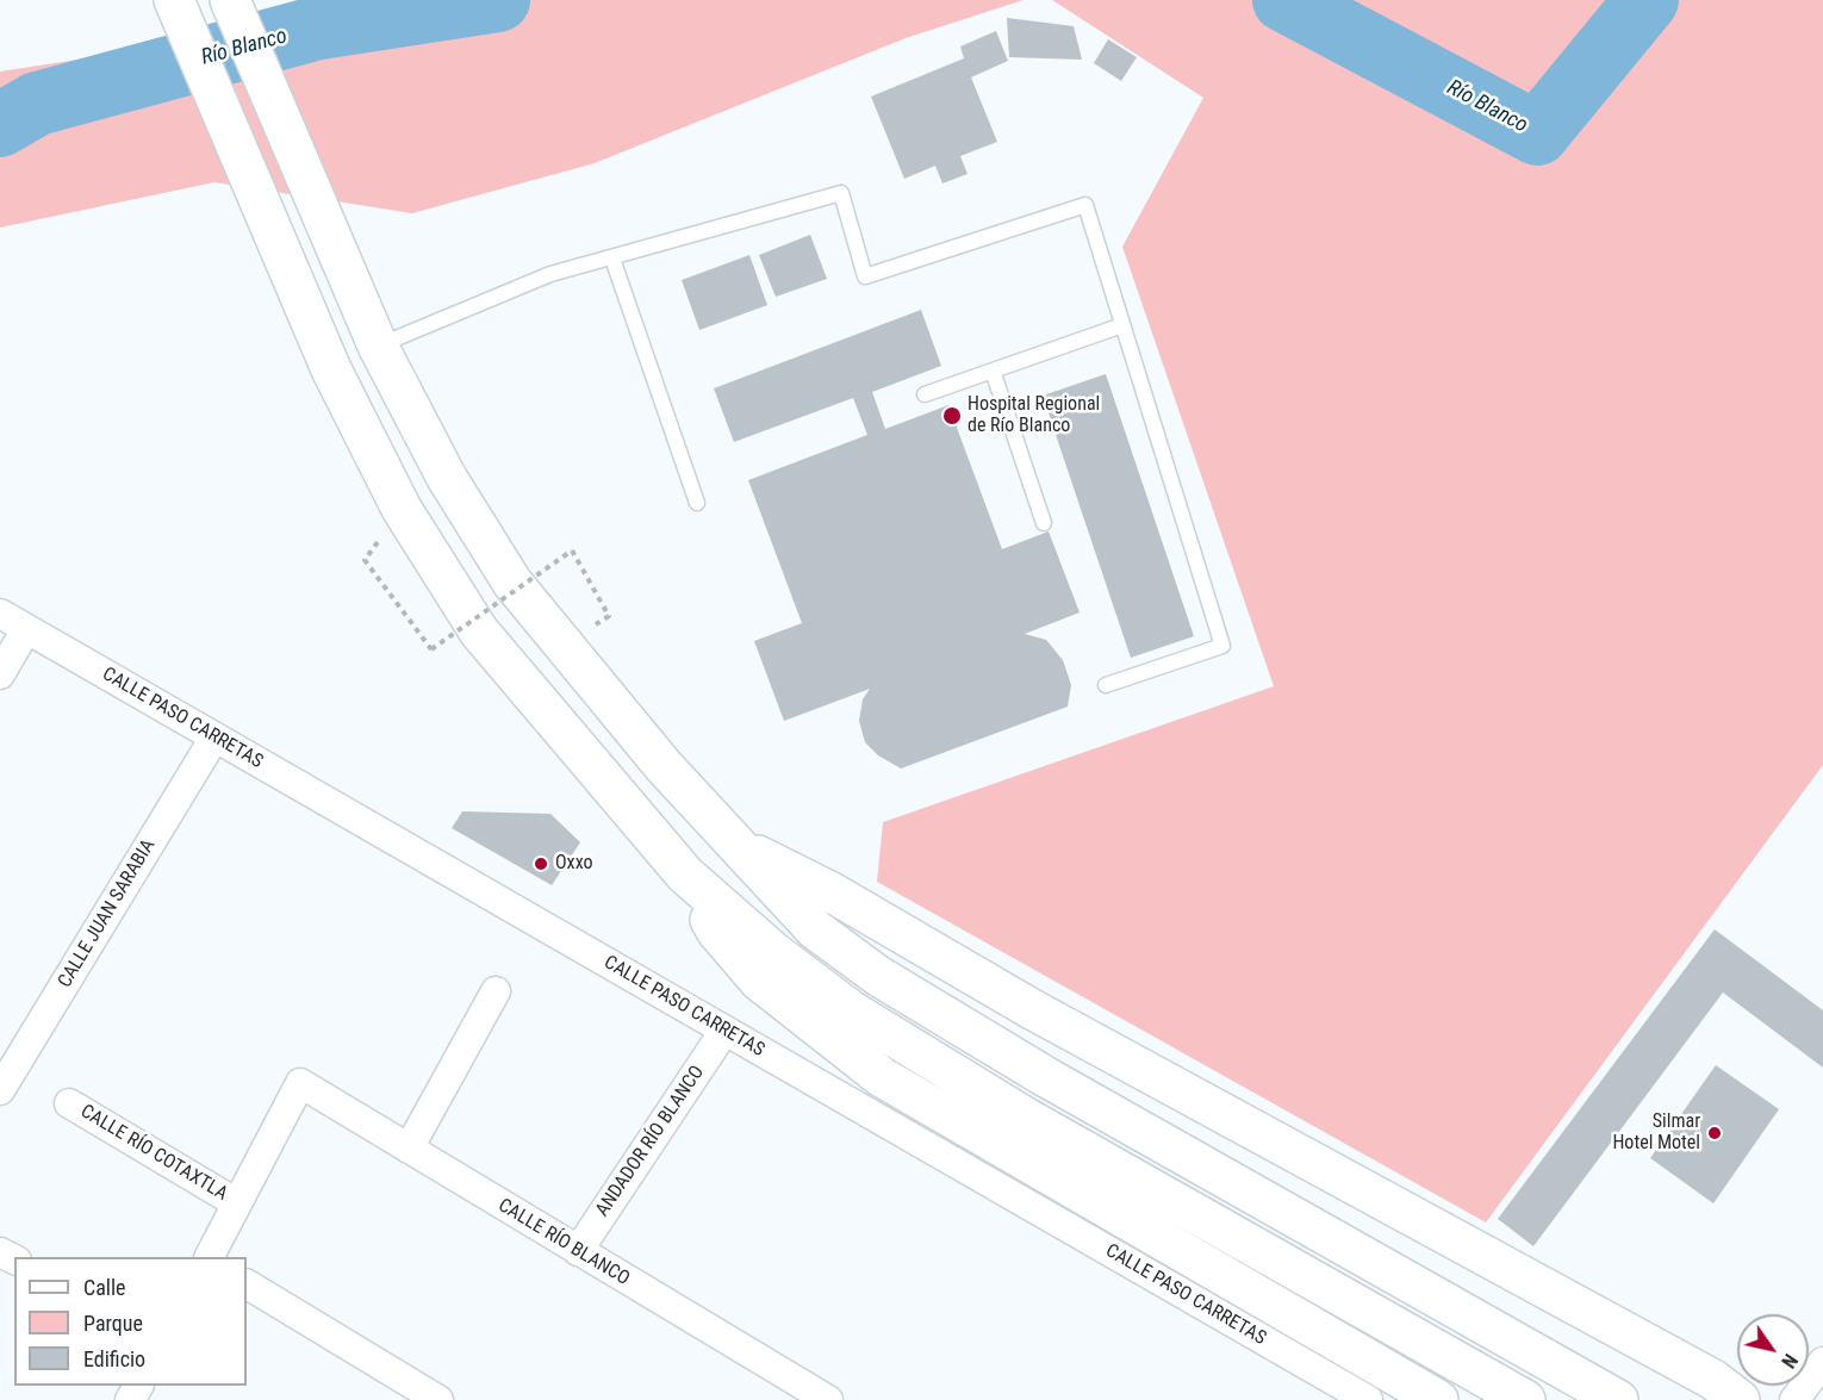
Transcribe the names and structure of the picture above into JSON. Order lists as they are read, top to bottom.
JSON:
{
  "streets": {
    "street": [
      "CALLE PASO CARRETAS",
      "CALLE JUAN SARABIA",
      "ANDADOR RÍO BLANCO",
      "CALLE RÍO COTAXTLA",
      "CALLE RÍO BLANCO"
    ]
  },
  "crossings": [
    ["CALLE PASO CARRETAS", "CALLE JUAN SARABIA"],
    ["CALLE PASO CARRETAS", "ANDADOR RÍO BLANCO"],
    ["ANDADOR RÍO BLANCO", "CALLE RÍO BLANCO"],
    ["CALLE RÍO COTAXTLA", "CALLE RÍO BLANCO"]
  ],
  "water": ["Río Blanco"],
  "places": ["Hospital Regional de Río Blanco", "Oxxo", "Silmar Hotel Motel"],
  "legend": ["Calle", "Parque", "Edificio"],
  "north": "bottom right"
}
